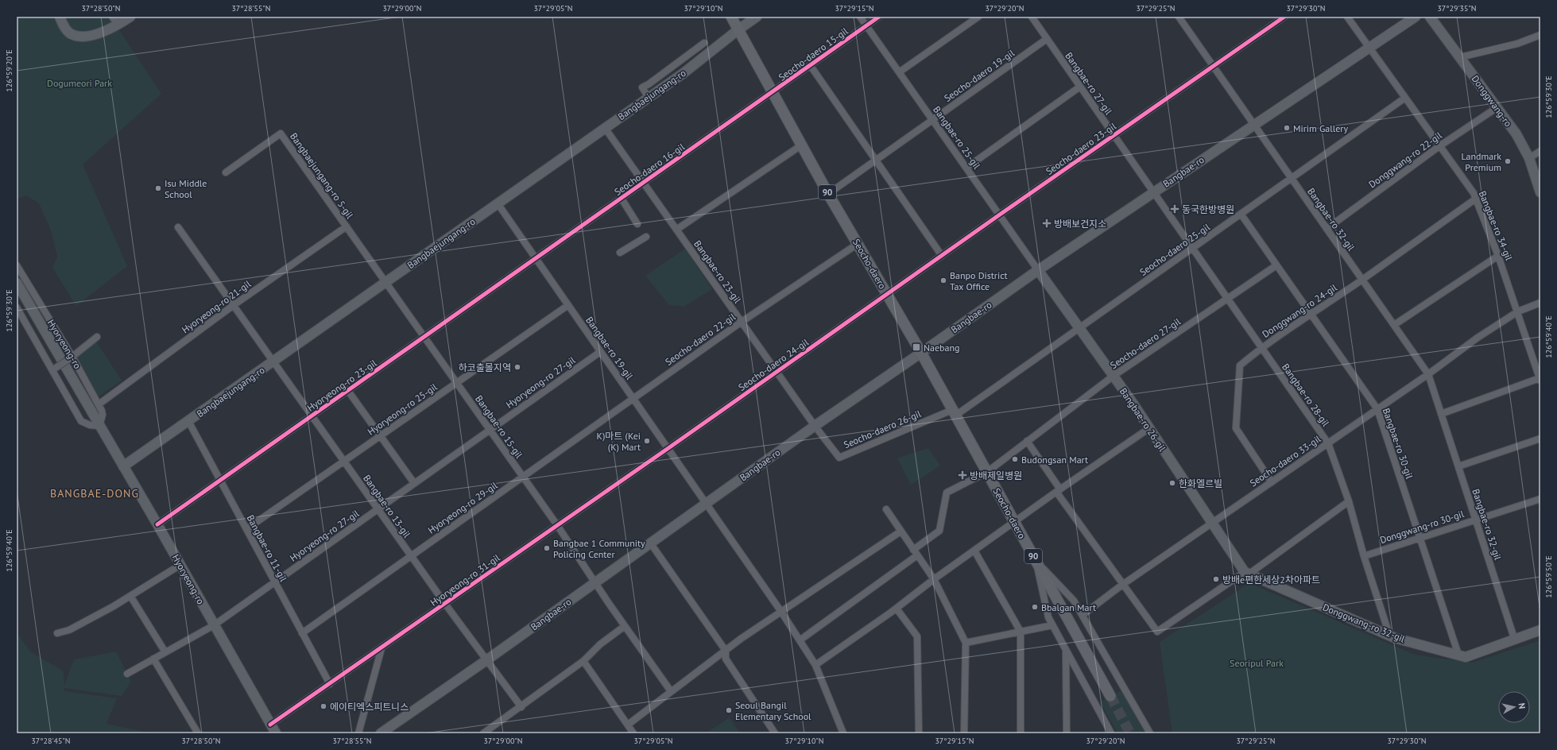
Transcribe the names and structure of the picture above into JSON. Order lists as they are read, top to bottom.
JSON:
{
  "streets": {
    "main road": [
      "Bangbaejungang-ro",
      "Donggwang-ro",
      "Bangbae-ro",
      "90",
      "Seocho-daero",
      "Hyoryeong-ro",
      "Bangbae-ro 26-gil",
      "Donggwang-ro 32-gil"
    ],
    "street": [
      "Seocho-daero 15-gil",
      "Seocho-daero 19-gil",
      "Bangbae-ro 27-gil",
      "Bangbae-ro 25-gil",
      "Seocho-daero 23-gil",
      "Donggwang-ro 22-gil",
      "Seocho-daero 16-gil",
      "Bangbaejungang-ro 5-gil",
      "Bangbae-ro 32-gil",
      "Bangbae-ro 34-gil",
      "Seocho-daero 25-gil",
      "Bangbae-ro 23-gil",
      "Hyoryeong-ro 21-gil",
      "Donggwang-ro 24-gil",
      "Seocho-daero 22-gil",
      "Seocho-daero 27-gil",
      "Bangbae-ro 19-gil",
      "Seocho-daero 24-gil",
      "Hyoryeong-ro 27-gil",
      "Hyoryeong-ro 23-gil",
      "Bangbae-ro 28-gil",
      "Hyoryeong-ro 25-gil",
      "Bangbae-ro 15-gil",
      "Seocho-daero 26-gil",
      "Bangbae-ro 30-gil",
      "Seocho-daero 33-gil",
      "Bangbae-ro 13-gil",
      "Hyoryeong-ro 29-gil",
      "Donggwang-ro 30-gil",
      "Bangbae-ro 11-gil",
      "Hyoryeong-ro 31-gil"
    ]
  },
  "crossings": [
    ["Seocho-daero 15-gil", "Seocho-daero 19-gil"],
    ["Seocho-daero 15-gil", "Bangbae-ro 25-gil"],
    ["Seocho-daero 15-gil", "Seocho-daero 16-gil"],
    ["Seocho-daero 15-gil", "Seocho-daero"],
    ["Seocho-daero 19-gil", "Bangbae-ro 27-gil"],
    ["Seocho-daero 19-gil", "Bangbae-ro 25-gil"],
    ["Seocho-daero 19-gil", "Seocho-daero"],
    ["Bangbae-ro 27-gil", "Seocho-daero 23-gil"],
    ["Bangbae-ro 27-gil", "Bangbae-ro"],
    ["Bangbae-ro 27-gil", "Bangbae-ro 28-gil"],
    ["Bangbaejungang-ro", "Bangbaejungang-ro 5-gil"],
    ["Bangbaejungang-ro", "Seocho-daero"],
    ["Bangbaejungang-ro", "Bangbae-ro 23-gil"],
    ["Bangbaejungang-ro", "Hyoryeong-ro"],
    ["Bangbaejungang-ro", "Bangbae-ro 19-gil"],
    ["Bangbaejungang-ro", "Bangbae-ro 15-gil"],
    ["Bangbaejungang-ro", "Bangbae-ro 13-gil"],
    ["Bangbaejungang-ro", "Bangbae-ro 11-gil"],
    ["Donggwang-ro", "Donggwang-ro 22-gil"],
    ["Bangbae-ro 25-gil", "Seocho-daero 23-gil"],
    ["Bangbae-ro 25-gil", "Bangbae-ro"],
    ["Bangbae-ro 25-gil", "Bangbae-ro 26-gil"],
    ["Seocho-daero 23-gil", "Bangbae-ro 32-gil"],
    ["Seocho-daero 23-gil", "Seocho-daero"],
    ["Seocho-daero 23-gil", "Seocho-daero 24-gil"],
    ["Donggwang-ro 22-gil", "Bangbae-ro 32-gil"],
    ["Donggwang-ro 22-gil", "Bangbae-ro 34-gil"],
    ["Seocho-daero 16-gil", "Seocho-daero"],
    ["Seocho-daero 16-gil", "Bangbae-ro 23-gil"],
    ["Seocho-daero 16-gil", "Bangbae-ro 19-gil"],
    ["Seocho-daero 16-gil", "Hyoryeong-ro 23-gil"],
    ["Bangbae-ro", "Bangbae-ro 32-gil"],
    ["Bangbae-ro", "Bangbae-ro 34-gil"],
    ["Bangbae-ro", "Seocho-daero"],
    ["Bangbae-ro", "Bangbae-ro 23-gil"],
    ["Bangbae-ro", "Bangbae-ro 19-gil"],
    ["Bangbae-ro", "Bangbae-ro 28-gil"],
    ["Bangbae-ro", "Bangbae-ro 26-gil"],
    ["Bangbae-ro", "Bangbae-ro 15-gil"],
    ["Bangbae-ro", "Seocho-daero 26-gil"],
    ["Bangbae-ro", "Bangbae-ro 13-gil"],
    ["Bangbaejungang-ro 5-gil", "Hyoryeong-ro 21-gil"],
    ["Bangbaejungang-ro 5-gil", "Bangbae-ro 15-gil"],
    ["Bangbae-ro 32-gil", "Seocho-daero 25-gil"],
    ["Bangbae-ro 32-gil", "Donggwang-ro 24-gil"],
    ["Bangbae-ro 32-gil", "Seocho-daero 33-gil"],
    ["Bangbae-ro 32-gil", "Donggwang-ro 30-gil"],
    ["Bangbae-ro 32-gil", "Donggwang-ro 32-gil"],
    ["Bangbae-ro 34-gil", "Seocho-daero 25-gil"],
    ["Bangbae-ro 34-gil", "Donggwang-ro 24-gil"],
    ["Bangbae-ro 34-gil", "Seocho-daero 33-gil"],
    ["Seocho-daero 25-gil", "Seocho-daero"],
    ["Seocho-daero 25-gil", "Bangbae-ro 28-gil"],
    ["Seocho-daero 25-gil", "Bangbae-ro 26-gil"],
    ["Seocho-daero 25-gil", "Seocho-daero 26-gil"],
    ["Seocho-daero 25-gil", "Bangbae-ro 30-gil"],
    ["Seocho-daero", "Seocho-daero 22-gil"],
    ["Seocho-daero", "Seocho-daero 27-gil"],
    ["Seocho-daero", "Seocho-daero 24-gil"],
    ["Seocho-daero", "Seocho-daero 26-gil"],
    ["Seocho-daero", "Seocho-daero 33-gil"],
    ["Bangbae-ro 23-gil", "Seocho-daero 22-gil"],
    ["Bangbae-ro 23-gil", "Seocho-daero 24-gil"],
    ["Bangbae-ro 23-gil", "Seocho-daero 26-gil"],
    ["Hyoryeong-ro 21-gil", "Hyoryeong-ro"],
    ["Hyoryeong-ro 21-gil", "Bangbae-ro 13-gil"],
    ["Donggwang-ro 24-gil", "Bangbae-ro 28-gil"],
    ["Donggwang-ro 24-gil", "Bangbae-ro 30-gil"],
    ["Donggwang-ro 24-gil", "Seocho-daero 33-gil"],
    ["Seocho-daero 22-gil", "Bangbae-ro 19-gil"],
    ["Seocho-daero 22-gil", "Hyoryeong-ro 29-gil"],
    ["Seocho-daero 27-gil", "Bangbae-ro 28-gil"],
    ["Seocho-daero 27-gil", "Bangbae-ro 26-gil"],
    ["Seocho-daero 27-gil", "Bangbae-ro 30-gil"],
    ["Hyoryeong-ro", "Hyoryeong-ro 27-gil"],
    ["Hyoryeong-ro", "Hyoryeong-ro 23-gil"],
    ["Hyoryeong-ro", "Hyoryeong-ro 31-gil"],
    ["Bangbae-ro 19-gil", "Seocho-daero 24-gil"],
    ["Bangbae-ro 19-gil", "Hyoryeong-ro 27-gil"],
    ["Bangbae-ro 19-gil", "Hyoryeong-ro 23-gil"],
    ["Bangbae-ro 19-gil", "Hyoryeong-ro 25-gil"],
    ["Bangbae-ro 19-gil", "Hyoryeong-ro 29-gil"],
    ["Bangbae-ro 19-gil", "Hyoryeong-ro 31-gil"],
    ["Seocho-daero 24-gil", "Hyoryeong-ro 31-gil"],
    ["Hyoryeong-ro 27-gil", "Bangbae-ro 15-gil"],
    ["Hyoryeong-ro 27-gil", "Bangbae-ro 13-gil"],
    ["Hyoryeong-ro 27-gil", "Bangbae-ro 11-gil"],
    ["Hyoryeong-ro 23-gil", "Hyoryeong-ro 25-gil"],
    ["Hyoryeong-ro 23-gil", "Bangbae-ro 15-gil"],
    ["Hyoryeong-ro 23-gil", "Bangbae-ro 13-gil"],
    ["Hyoryeong-ro 23-gil", "Bangbae-ro 11-gil"],
    ["Bangbae-ro 28-gil", "Seocho-daero 33-gil"],
    ["Bangbae-ro 28-gil", "Donggwang-ro 30-gil"],
    ["Bangbae-ro 28-gil", "Donggwang-ro 32-gil"],
    ["Hyoryeong-ro 25-gil", "Bangbae-ro 15-gil"],
    ["Hyoryeong-ro 25-gil", "Bangbae-ro 13-gil"],
    ["Hyoryeong-ro 25-gil", "Bangbae-ro 11-gil"],
    ["Bangbae-ro 26-gil", "Seocho-daero 33-gil"],
    ["Bangbae-ro 26-gil", "Donggwang-ro 32-gil"],
    ["Bangbae-ro 15-gil", "Hyoryeong-ro 29-gil"],
    ["Bangbae-ro 15-gil", "Hyoryeong-ro 31-gil"],
    ["Bangbae-ro 30-gil", "Seocho-daero 33-gil"],
    ["Bangbae-ro 30-gil", "Donggwang-ro 30-gil"],
    ["Bangbae-ro 30-gil", "Donggwang-ro 32-gil"],
    ["Bangbae-ro 13-gil", "Hyoryeong-ro 29-gil"],
    ["Bangbae-ro 13-gil", "Hyoryeong-ro 31-gil"],
    ["Hyoryeong-ro 29-gil", "Bangbae-ro 11-gil"],
    ["Bangbae-ro 11-gil", "Hyoryeong-ro 31-gil"]
  ],
  "districts": ["BANGBAE-DONG"],
  "parks": ["Dogumeori Park", "Seoripul Park"],
  "places": {
    "other": [
      "Mirim Gallery",
      "Landmark Premium",
      "Isu Middle School",
      "Banpo District Tax Office",
      "하코출몰지역",
      "K)마트 (Kei (K) Mart",
      "Budongsan Mart",
      "한화엘르빌",
      "Bangbae 1 Community Policing Center",
      "방배e편한세상2차아파트",
      "Bbalgan Mart",
      "에이티엑스피트니스",
      "Seoul Bangil Elementary School"
    ],
    "health": ["동국한방병원", "방배보건지소", "방배제일병원"],
    "transit": ["Naebang"]
  },
  "north": "right",
  "coordinates": [
    "37°28'50\"N",
    "37°28'55\"N",
    "37°29'00\"N",
    "37°29'05\"N",
    "37°29'10\"N",
    "37°29'15\"N",
    "37°29'20\"N",
    "37°29'25\"N",
    "37°29'30\"N",
    "37°29'35\"N",
    "126°59'20\"E",
    "126°59'30\"E",
    "126°59'40\"E",
    "126°59'50\"E",
    "37°28'45\"N"
  ]
}
